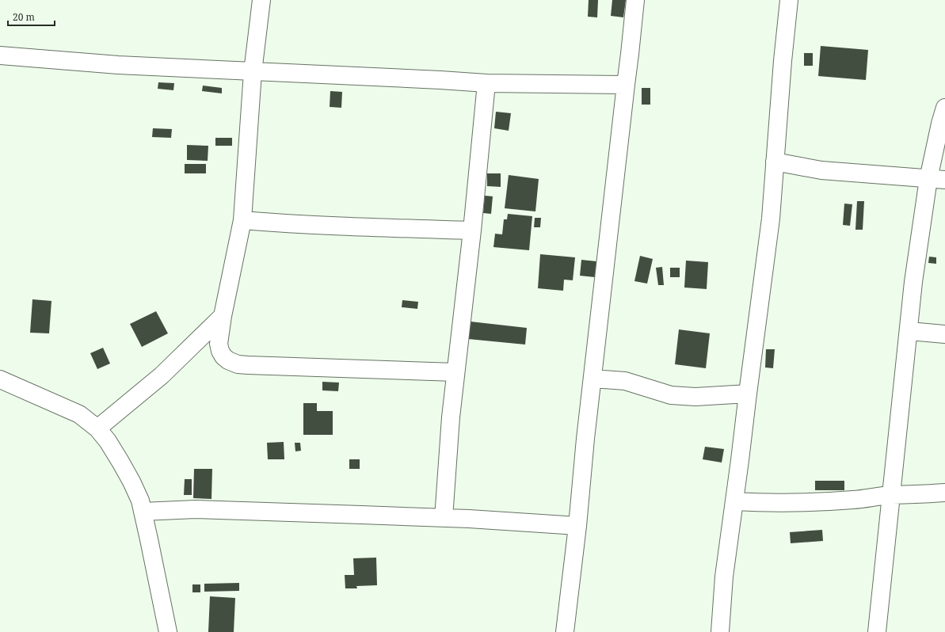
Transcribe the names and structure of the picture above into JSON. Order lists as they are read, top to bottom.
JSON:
{
  "scale_bar": "20 m"
}
